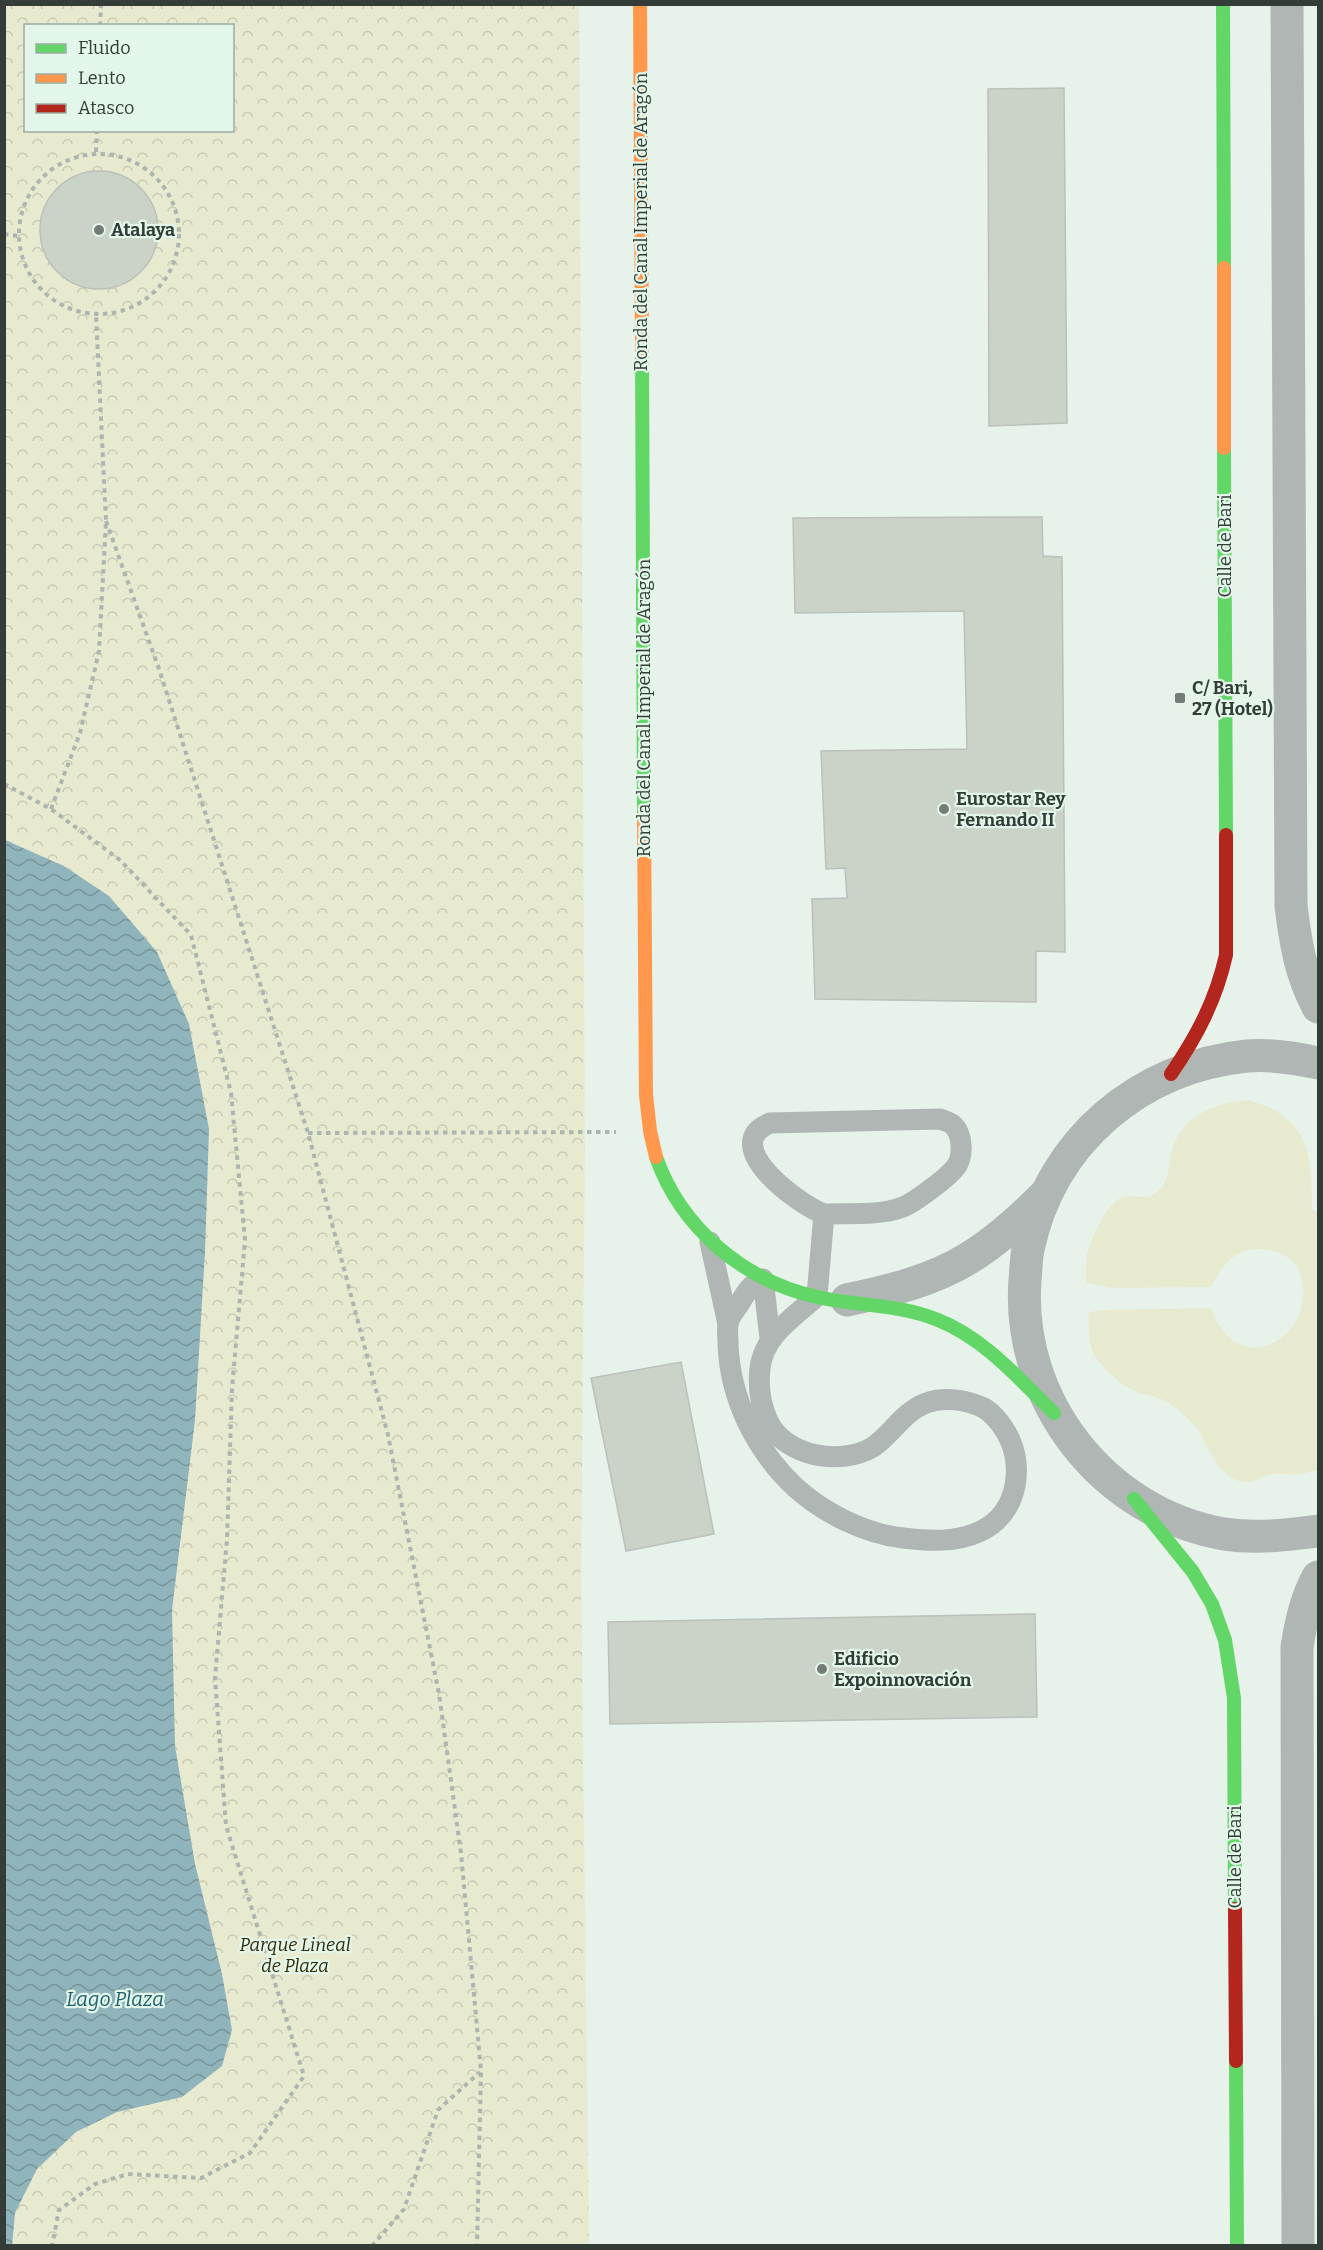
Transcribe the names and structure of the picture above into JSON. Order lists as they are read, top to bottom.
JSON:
{
  "streets": {
    "street": ["Ronda del Canal Imperial de Aragón", "Calle de Bari"]
  },
  "water": ["Lago Plaza"],
  "parks": ["Parque Lineal de Plaza"],
  "places": {
    "other": ["Atalaya", "Eurostar Rey Fernando II", "Edificio Expoinnovación"],
    "transit": ["C/ Bari, 27 (Hotel)"]
  },
  "legend": ["Fluido", "Lento", "Atasco"]
}
